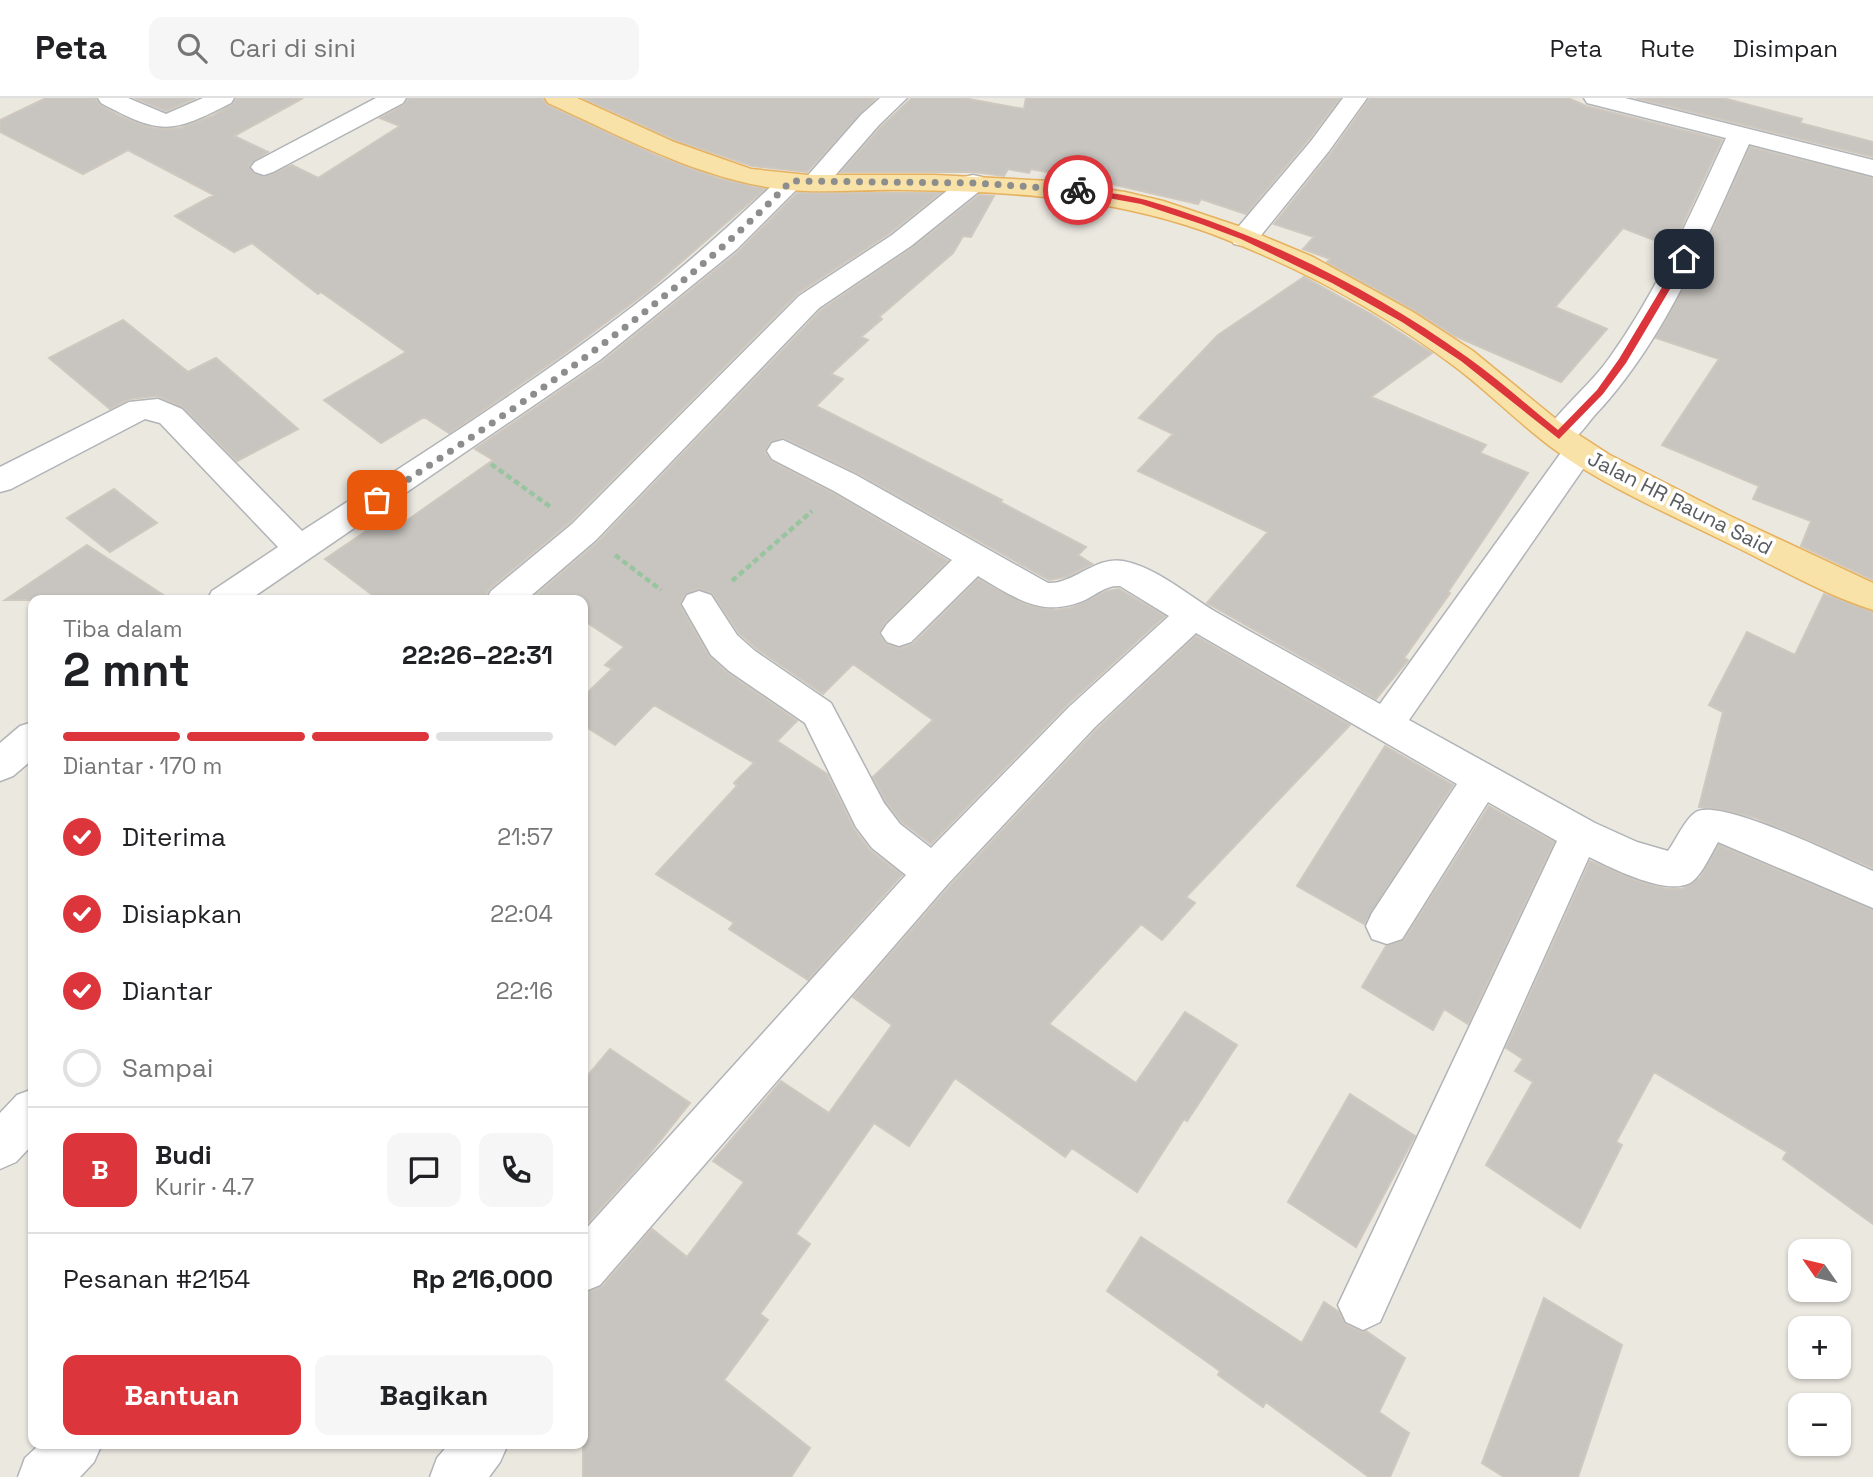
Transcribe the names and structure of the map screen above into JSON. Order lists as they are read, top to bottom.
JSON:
{
  "streets": {
    "main road": ["Jalan HR Rauna Said"]
  },
  "north": "top left",
  "page": {
    "header": "Peta",
    "search": "Cari di sini",
    "nav": ["Peta", "Rute", "Disimpan"],
    "heading": ["2 mnt", "Tiba dalam", "22:26–22:31"],
    "panel": [
      "Budi",
      "Kurir · 4.7",
      "Pesanan #2154",
      "Rp 216,000"
    ],
    "bar": "Diantar · 170 m",
    "list": [
      ["Diterima", "21:57"],
      ["Disiapkan", "22:04"],
      ["Diantar", "22:16"],
      "Sampai"
    ],
    "round": "B",
    "map_buttons": ["+", "−"],
    "buttons": ["Bantuan", "Bagikan"]
  }
}
